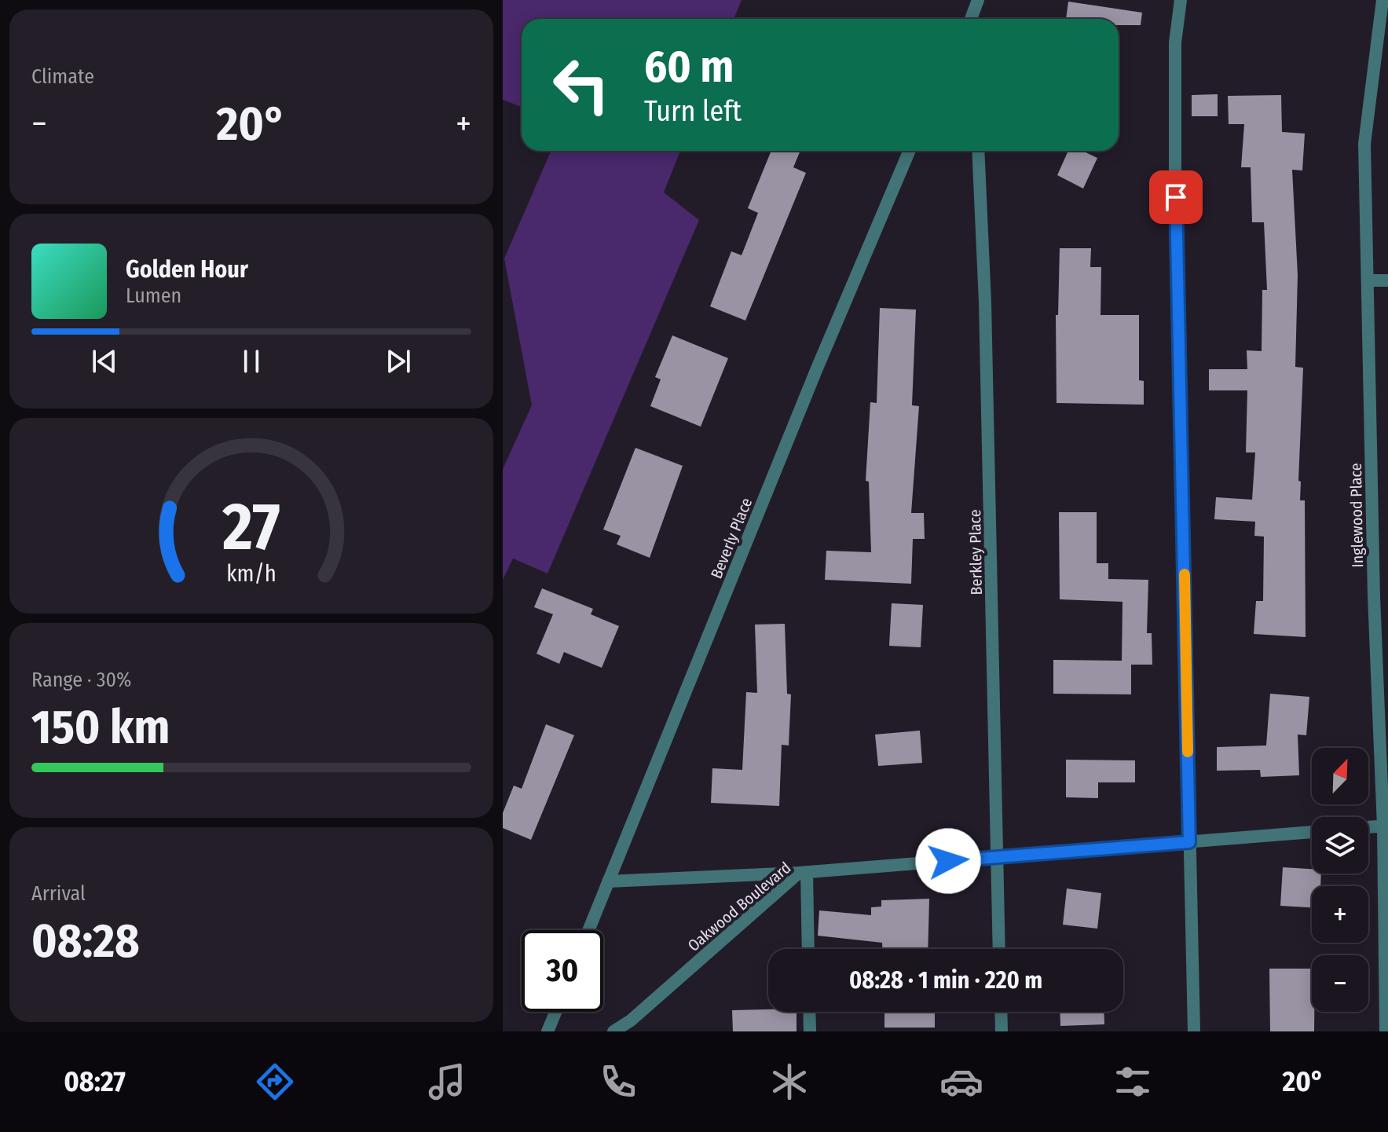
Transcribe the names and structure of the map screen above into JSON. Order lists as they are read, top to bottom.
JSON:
{
  "streets": {
    "street": [
      "Inglewood Place",
      "Beverly Place",
      "Berkley Place",
      "Oakwood Boulevard"
    ]
  },
  "crossings": [
    ["Berkley Place", "Oakwood Boulevard"]
  ],
  "north": "top right",
  "page": {
    "tile": [
      "Climate",
      ["Range · 30%", "150 km"],
      ["Arrival", "08:28"]
    ],
    "turn": ["60 m", "Turn left"],
    "heat": ["−", "20°", "+"],
    "song": ["Golden Hour", "Lumen"],
    "map_buttons": ["+", "−"],
    "limit": "30",
    "trip": "08:28 · 1 min · 220 m",
    "tabs": ["08:27", "20°"],
    "gauge": ["27", "km/h"]
  }
}
